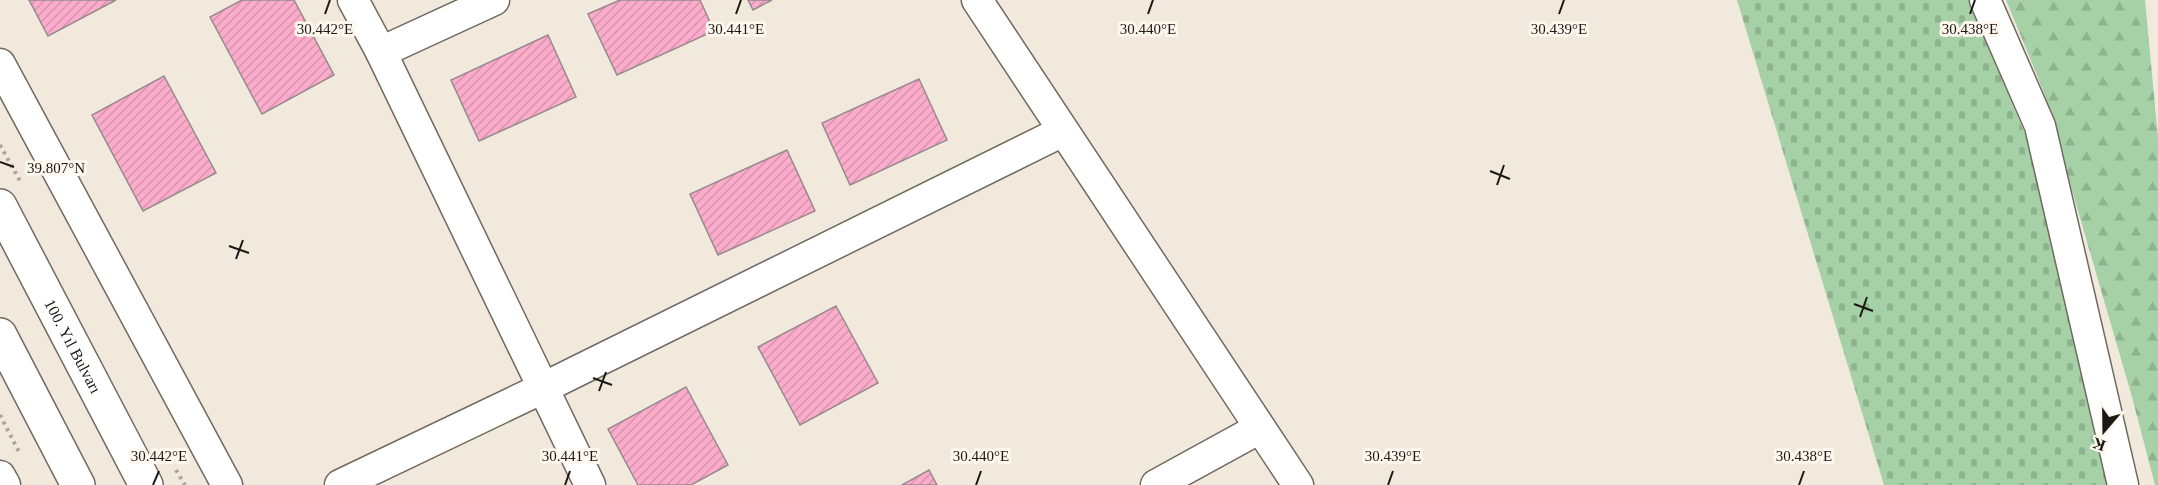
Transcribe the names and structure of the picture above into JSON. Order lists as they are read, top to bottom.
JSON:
{
  "streets": {
    "main road": ["100. Yıl Bulvarı"]
  },
  "north": "bottom",
  "coordinates": [
    "30.442°E",
    "30.441°E",
    "30.440°E",
    "30.439°E",
    "30.438°E",
    "39.807°N"
  ]
}
